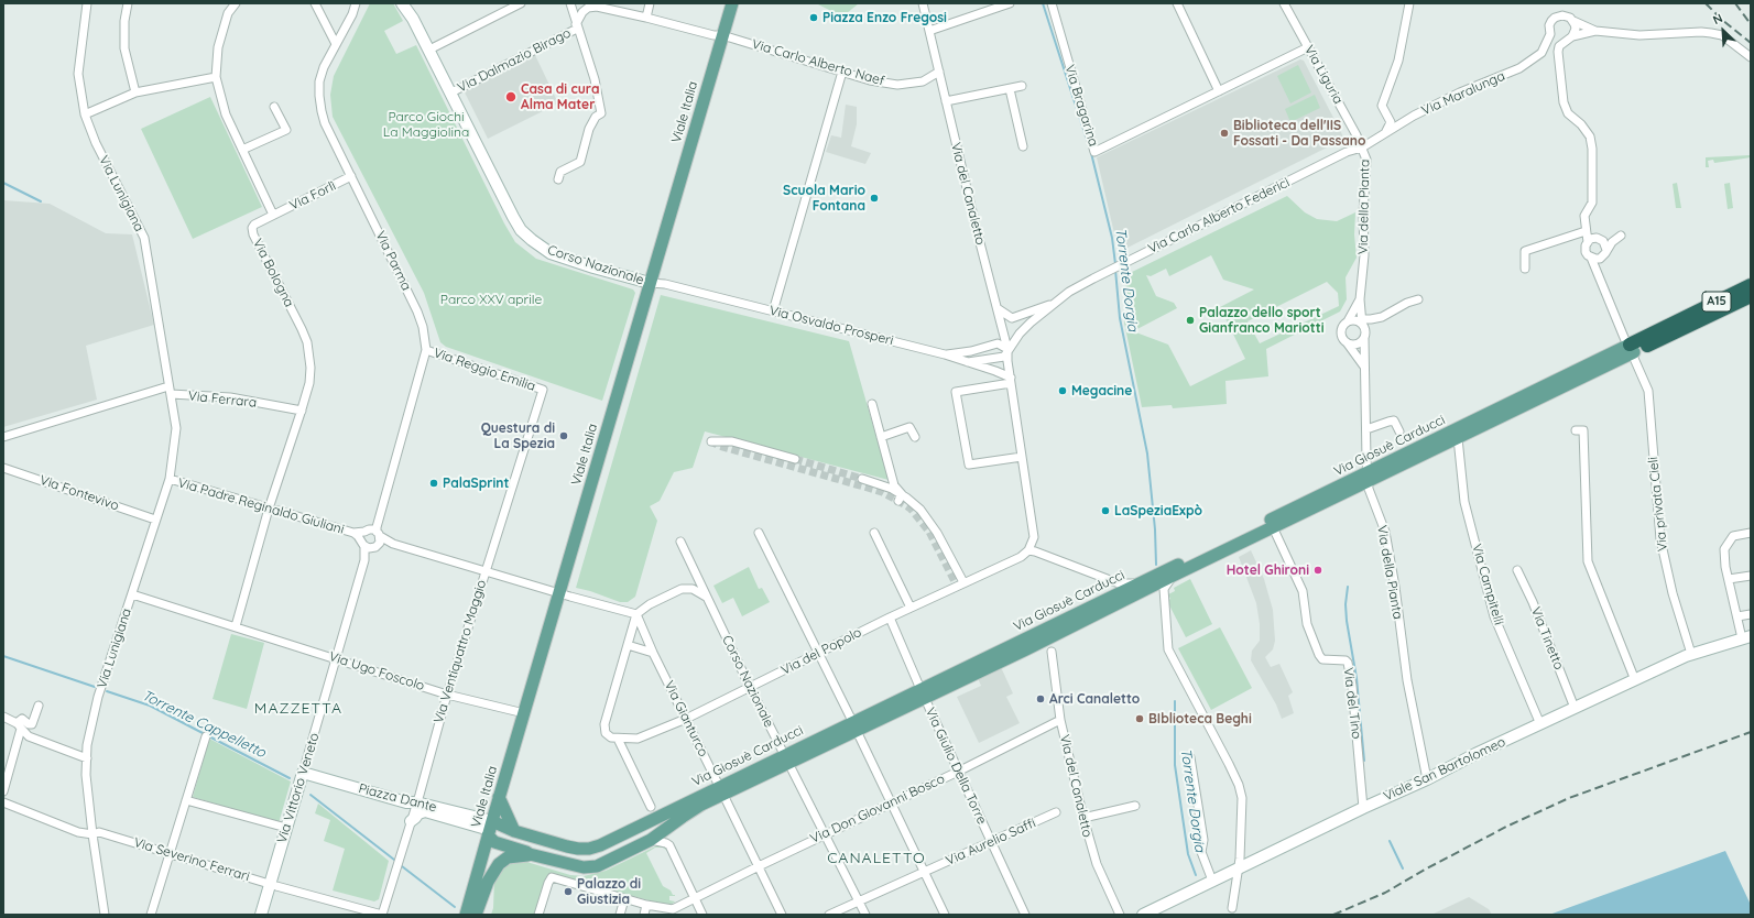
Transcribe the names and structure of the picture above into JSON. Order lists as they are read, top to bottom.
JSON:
{
  "streets": {
    "highway": ["A15"],
    "main road": ["Viale Italia", "Via Giosuè Carducci"],
    "street": [
      "Via Dalmazio Birago",
      "Via Carlo Alberto Naef",
      "Via Liguria",
      "Via Maralunga",
      "Via Bragarina",
      "Via Lunigiana",
      "Via del Canaletto",
      "Via Forlì",
      "Via della Pianta",
      "Via Carlo Alberto Federici",
      "Via Parma",
      "Corso Nazionale",
      "Via Bologna",
      "Via Osvaldo Prosperi",
      "Via Reggio Emilia",
      "Via Ferrara",
      "Via Fontevivo",
      "Via privata Cieli",
      "Via Padre Reginaldo Giuliani",
      "Via Campitelli",
      "Via Tinetto",
      "Via Ventiquattro Maggio",
      "Via del Popolo",
      "Via Ugo Foscolo",
      "Via del Tino",
      "Via Gianturco",
      "Via Giulio Della Torre",
      "Viale San Bartolomeo",
      "Via Vittorio Veneto",
      "Piazza Dante",
      "Via Don Giovanni Bosco",
      "Via Aurelio Saffi",
      "Via Severino Ferrari"
    ]
  },
  "crossings": [
    ["Via Dalmazio Birago", "Corso Nazionale"],
    ["Via Carlo Alberto Naef", "Viale Italia"],
    ["Via Carlo Alberto Naef", "Via del Canaletto"],
    ["Via Liguria", "Via Bragarina"],
    ["Via Liguria", "Via della Pianta"],
    ["Via Liguria", "Via Carlo Alberto Federici"],
    ["Via Maralunga", "Via della Pianta"],
    ["Viale Italia", "Corso Nazionale"],
    ["Viale Italia", "Via Osvaldo Prosperi"],
    ["Viale Italia", "Via Giosuè Carducci"],
    ["Viale Italia", "Piazza Dante"],
    ["Via Lunigiana", "Via Ferrara"],
    ["Via Lunigiana", "Via Fontevivo"],
    ["Via Lunigiana", "Via Padre Reginaldo Giuliani"],
    ["Via Lunigiana", "Via Ugo Foscolo"],
    ["Via Lunigiana", "Via Severino Ferrari"],
    ["Via del Canaletto", "Via Carlo Alberto Federici"],
    ["Via del Canaletto", "Via Osvaldo Prosperi"],
    ["Via del Canaletto", "Via del Popolo"],
    ["Via del Canaletto", "Via Don Giovanni Bosco"],
    ["Via Forlì", "Via Parma"],
    ["Via Forlì", "Via Bologna"],
    ["Via della Pianta", "Via Carlo Alberto Federici"],
    ["Via della Pianta", "Via Giosuè Carducci"],
    ["Via della Pianta", "Viale San Bartolomeo"],
    ["Via Carlo Alberto Federici", "Via Osvaldo Prosperi"],
    ["Via Parma", "Via Reggio Emilia"],
    ["Via Parma", "Via Padre Reginaldo Giuliani"],
    ["Corso Nazionale", "Via Osvaldo Prosperi"],
    ["Corso Nazionale", "Via Giosuè Carducci"],
    ["Corso Nazionale", "Via del Popolo"],
    ["Corso Nazionale", "Via Don Giovanni Bosco"],
    ["Corso Nazionale", "Via Aurelio Saffi"],
    ["Via Bologna", "Via Ferrara"],
    ["Via Bologna", "Via Padre Reginaldo Giuliani"],
    ["A15", "Via Giosuè Carducci"],
    ["A15", "Via privata Cieli"],
    ["Via Reggio Emilia", "Via Ventiquattro Maggio"],
    ["Via Giosuè Carducci", "Via privata Cieli"],
    ["Via Giosuè Carducci", "Via Campitelli"],
    ["Via Giosuè Carducci", "Via del Tino"],
    ["Via Giosuè Carducci", "Via Gianturco"],
    ["Via Giosuè Carducci", "Via Giulio Della Torre"],
    ["Via Giosuè Carducci", "Piazza Dante"],
    ["Via privata Cieli", "Viale San Bartolomeo"],
    ["Via Padre Reginaldo Giuliani", "Via Vittorio Veneto"],
    ["Via Campitelli", "Viale San Bartolomeo"],
    ["Via Tinetto", "Viale San Bartolomeo"],
    ["Via Ventiquattro Maggio", "Via Ugo Foscolo"],
    ["Via Ventiquattro Maggio", "Piazza Dante"],
    ["Via Ventiquattro Maggio", "Via Severino Ferrari"],
    ["Via del Popolo", "Via Gianturco"],
    ["Via del Popolo", "Via Giulio Della Torre"],
    ["Via Ugo Foscolo", "Via Vittorio Veneto"],
    ["Via del Tino", "Viale San Bartolomeo"],
    ["Via Gianturco", "Via Don Giovanni Bosco"],
    ["Via Giulio Della Torre", "Via Don Giovanni Bosco"],
    ["Via Giulio Della Torre", "Via Aurelio Saffi"],
    ["Via Vittorio Veneto", "Piazza Dante"],
    ["Via Vittorio Veneto", "Via Severino Ferrari"]
  ],
  "districts": ["MAZZETTA", "CANALETTO"],
  "water": ["Torrente Dorgia", "Torrente Cappelletto"],
  "parks": ["Parco Giochi La Maggiolina", "Parco XXV aprile"],
  "places": [
    "Piazza Enzo Fregosi",
    "Casa di cura Alma Mater",
    "Biblioteca dell'IIS Fossati - Da Passano",
    "Scuola Mario Fontana",
    "Palazzo dello sport Gianfranco Mariotti",
    "Megacine",
    "Questura di La Spezia",
    "PalaSprint",
    "LaSpeziaExpò",
    "Hotel Ghironi",
    "Arci Canaletto",
    "BIblioteca Beghi",
    "Palazzo di Giustizia"
  ],
  "north": "top left"
}
